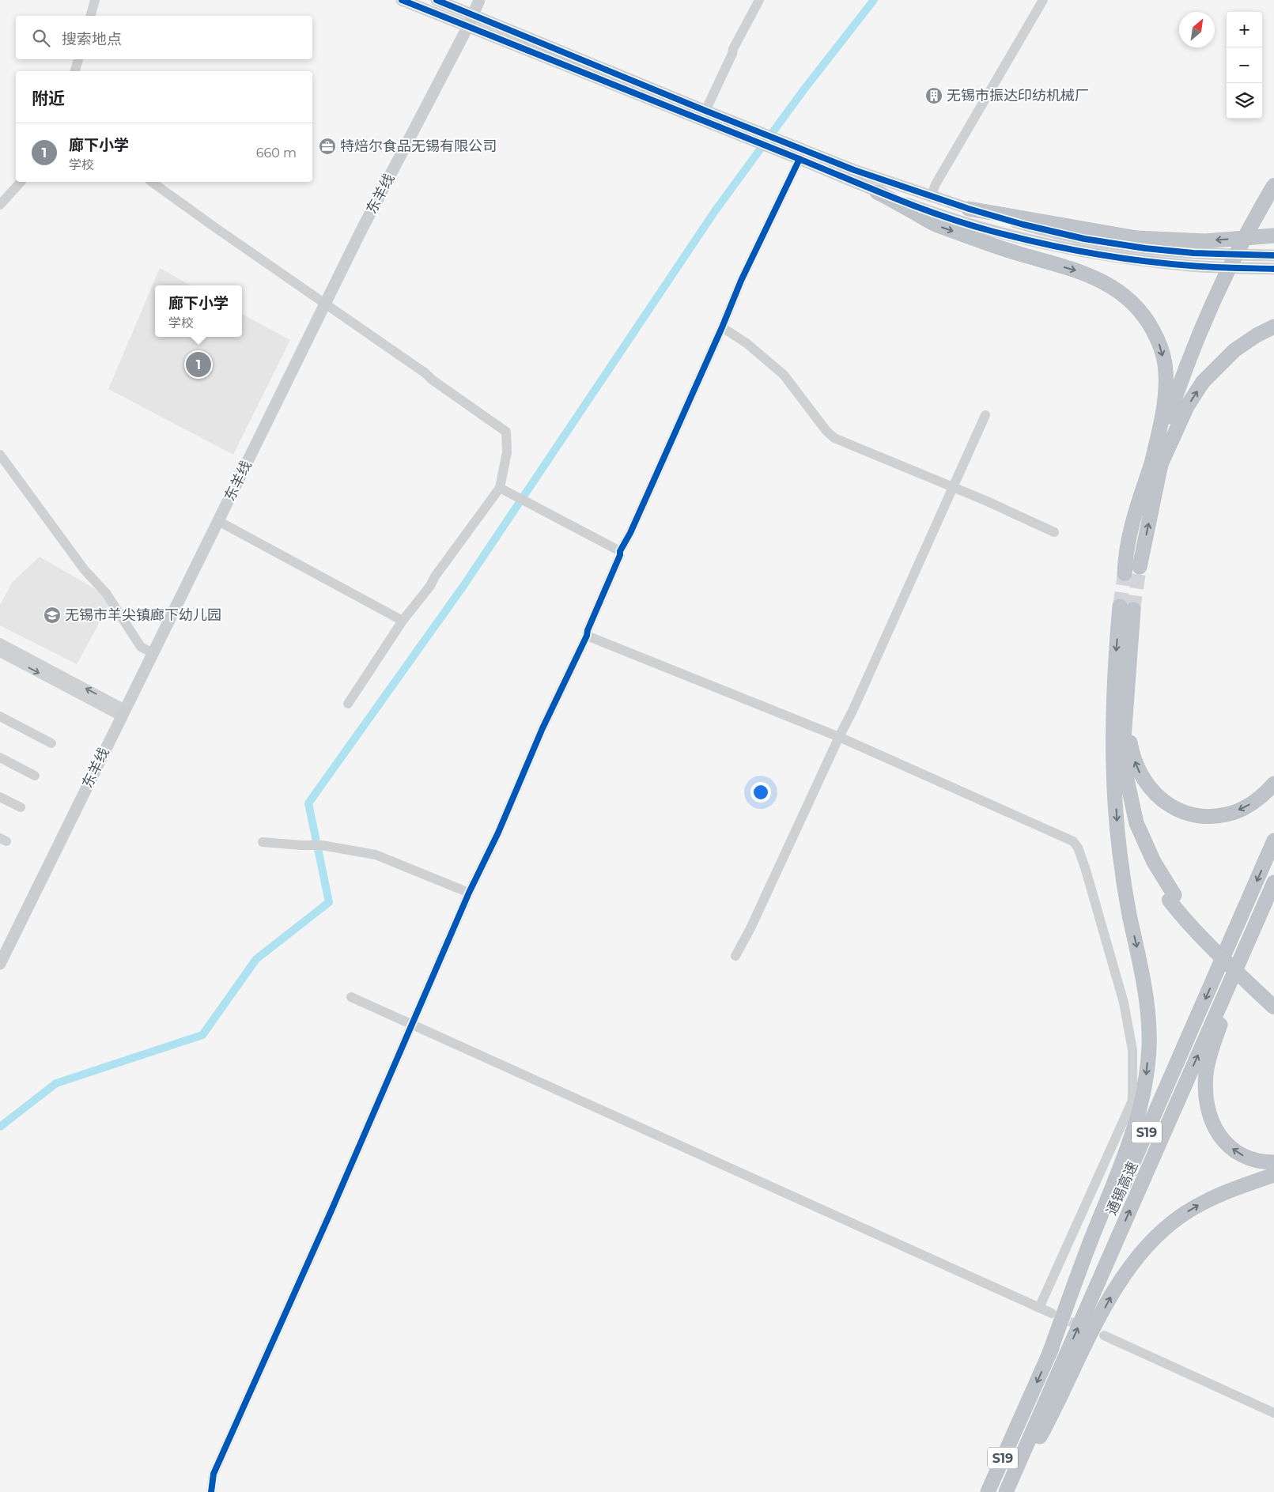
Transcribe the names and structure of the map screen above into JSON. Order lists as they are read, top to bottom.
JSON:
{
  "streets": {
    "highway": ["S19", "通锡高速"],
    "main road": ["东羊线"]
  },
  "places": {
    "building": ["无锡市振达印纺机械厂"],
    "office": ["特焙尔食品无锡有限公司"],
    "school or university": ["无锡市羊尖镇廊下幼儿园"]
  },
  "north": "top right",
  "page": {
    "map_buttons": ["+", "−"],
    "search": "搜索地点",
    "heading": "附近",
    "list": [
      {
        "mark": "1",
        "name": "廊下小学",
        "note": "学校",
        "value": "660 m"
      }
    ],
    "popup": ["廊下小学", "学校"],
    "pins": "1"
  }
}
